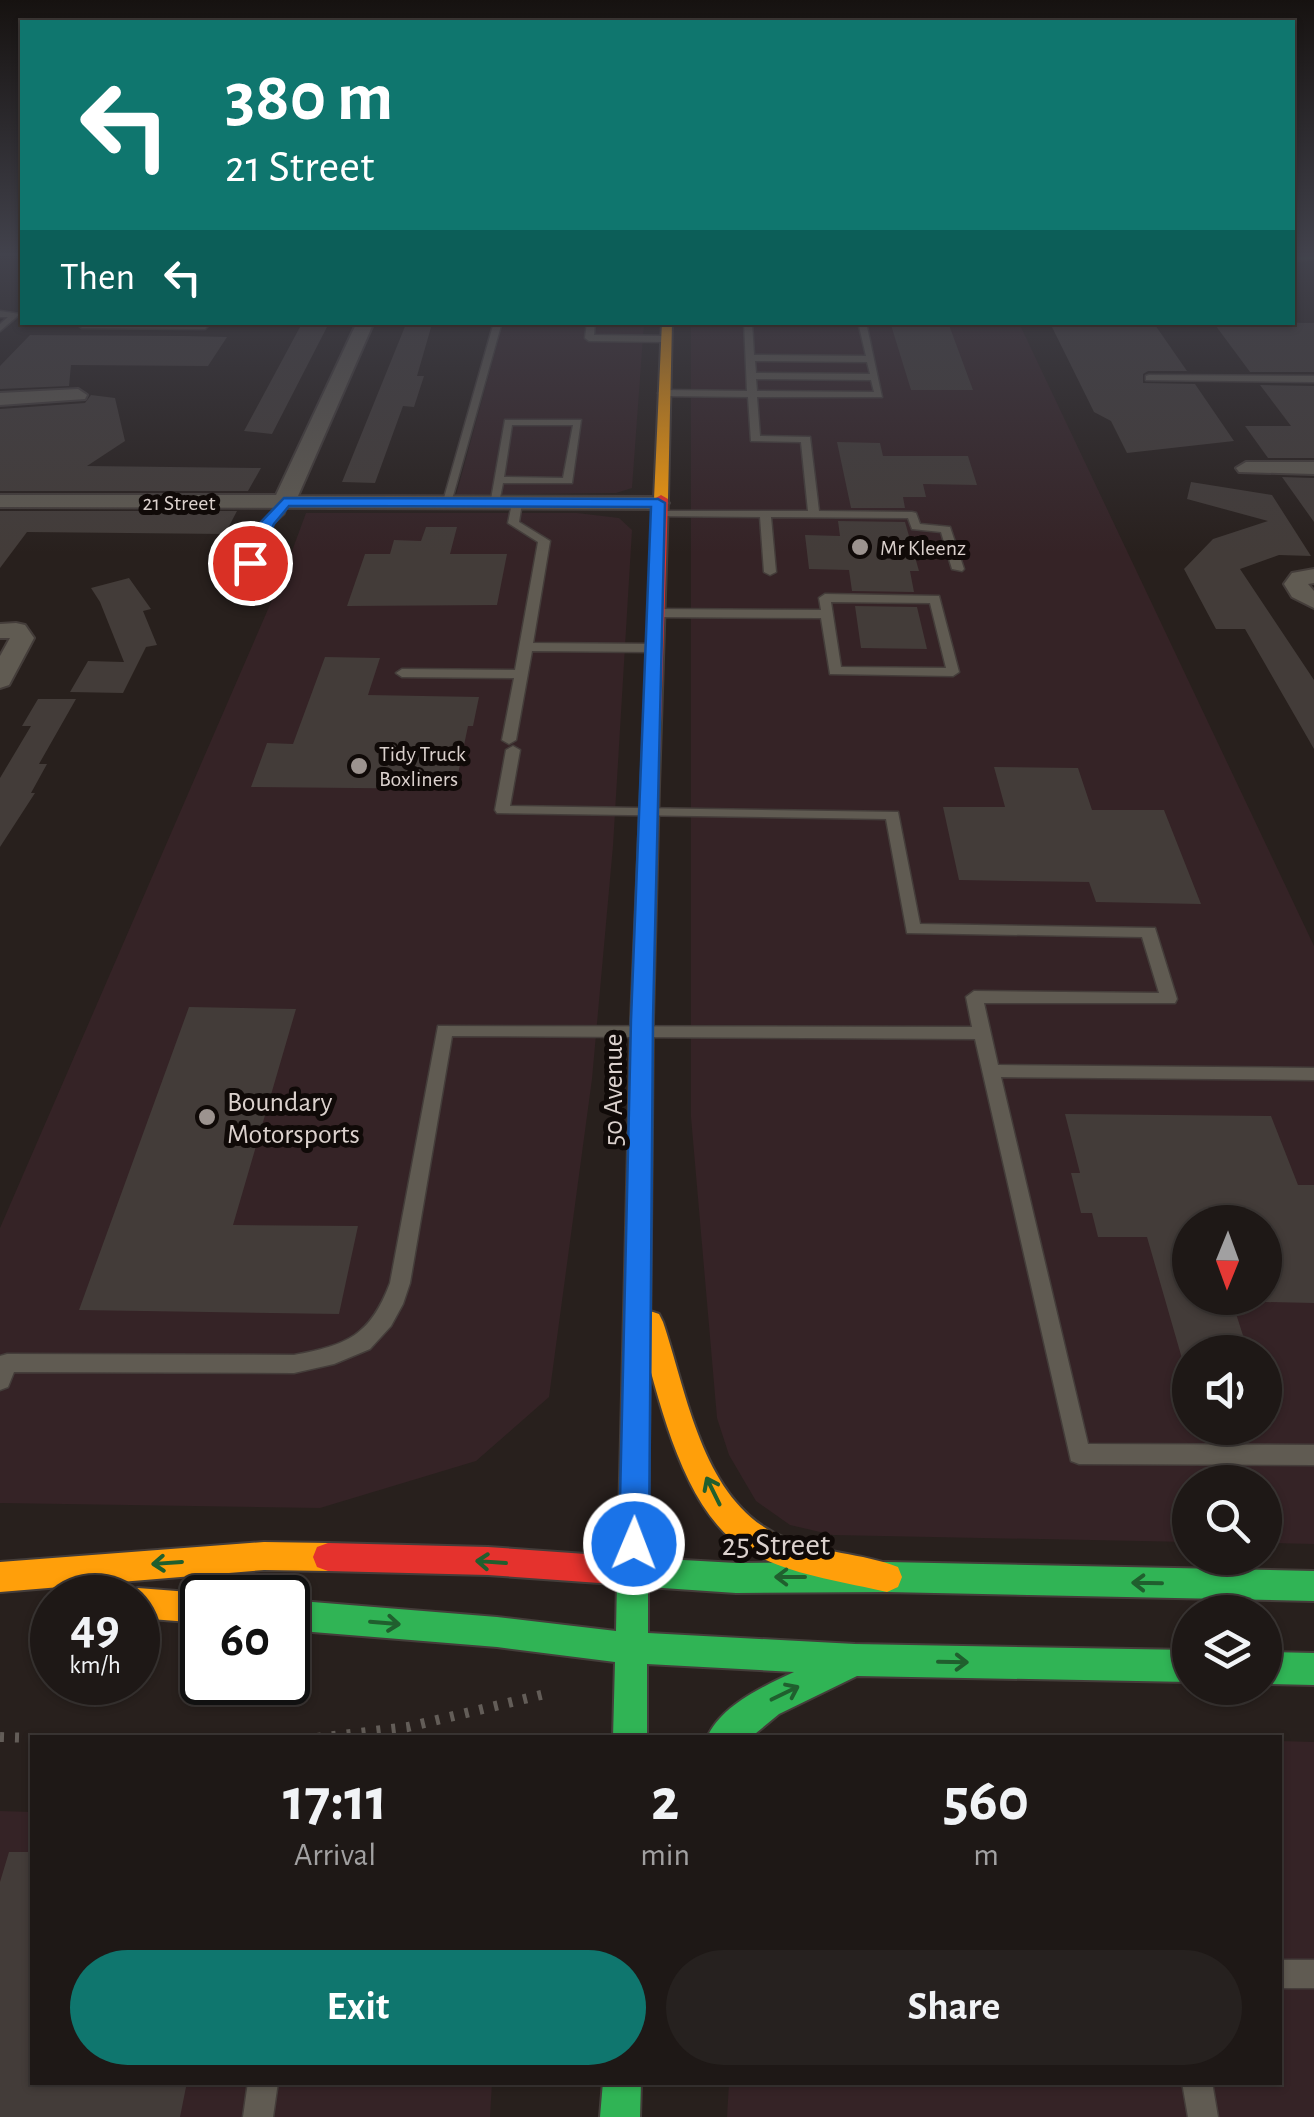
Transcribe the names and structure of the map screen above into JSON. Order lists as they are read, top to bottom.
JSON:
{
  "streets": {
    "main road": ["50 Avenue", "25 Street"],
    "street": ["21 Street"]
  },
  "crossings": [
    ["21 Street", "50 Avenue"],
    ["50 Avenue", "25 Street"]
  ],
  "places": ["Mr Kleenz", "Tidy Truck Boxliners", "Boundary Motorsports"],
  "north": "bottom",
  "page": {
    "turn": ["380 m", "21 Street"],
    "then": "Then",
    "speed": "49 km/h",
    "limit": "60",
    "eta": [
      "17:11",
      "Arrival",
      "2",
      "min",
      "560",
      "m"
    ],
    "buttons": ["Exit", "Share"]
  }
}
